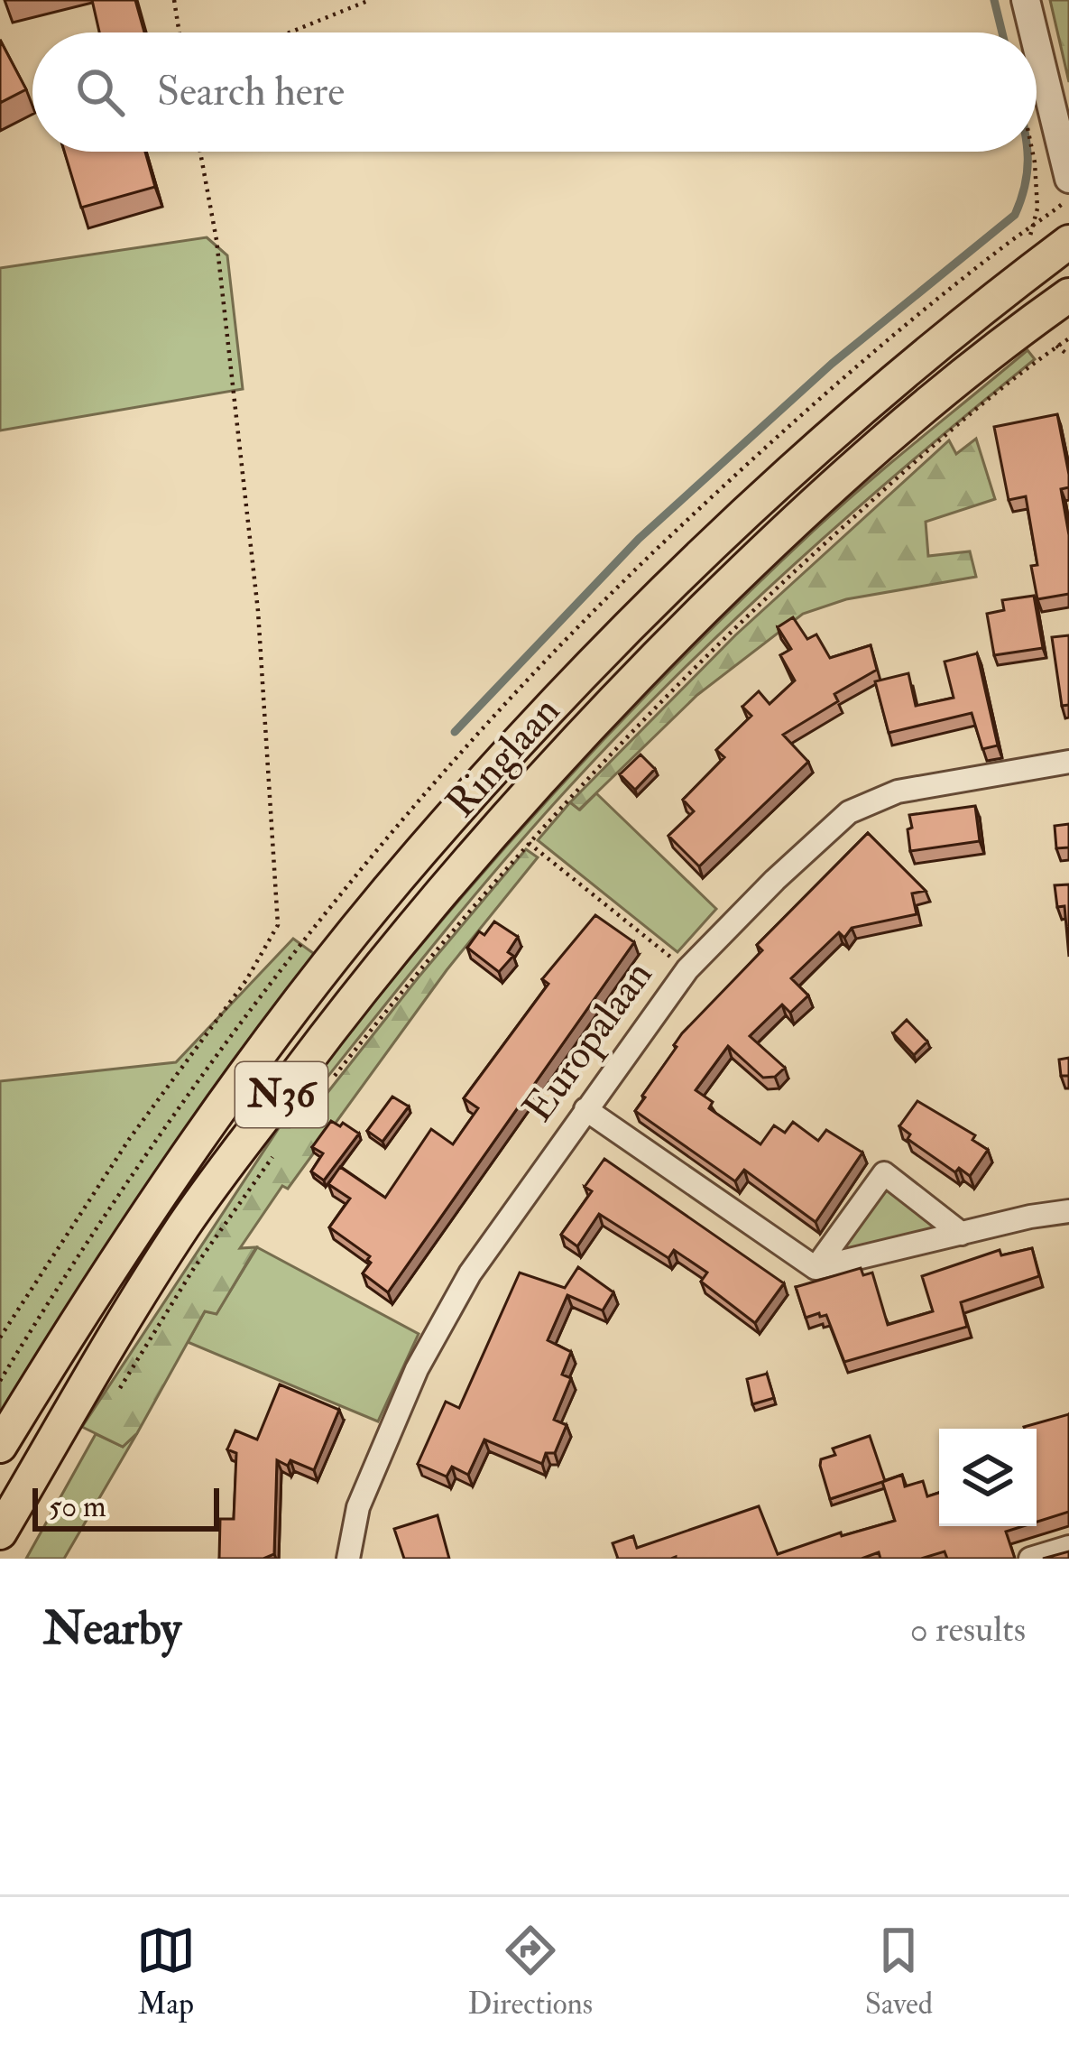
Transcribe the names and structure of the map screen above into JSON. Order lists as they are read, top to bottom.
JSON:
{
  "streets": {
    "main road": ["Ringlaan", "N36"],
    "street": ["Europalaan"]
  },
  "scale_bar": "50 m",
  "page": {
    "search": "Search here",
    "scale": "50 m",
    "heading": ["Nearby", "0 results"],
    "nav": ["Map", "Directions", "Saved"]
  }
}
